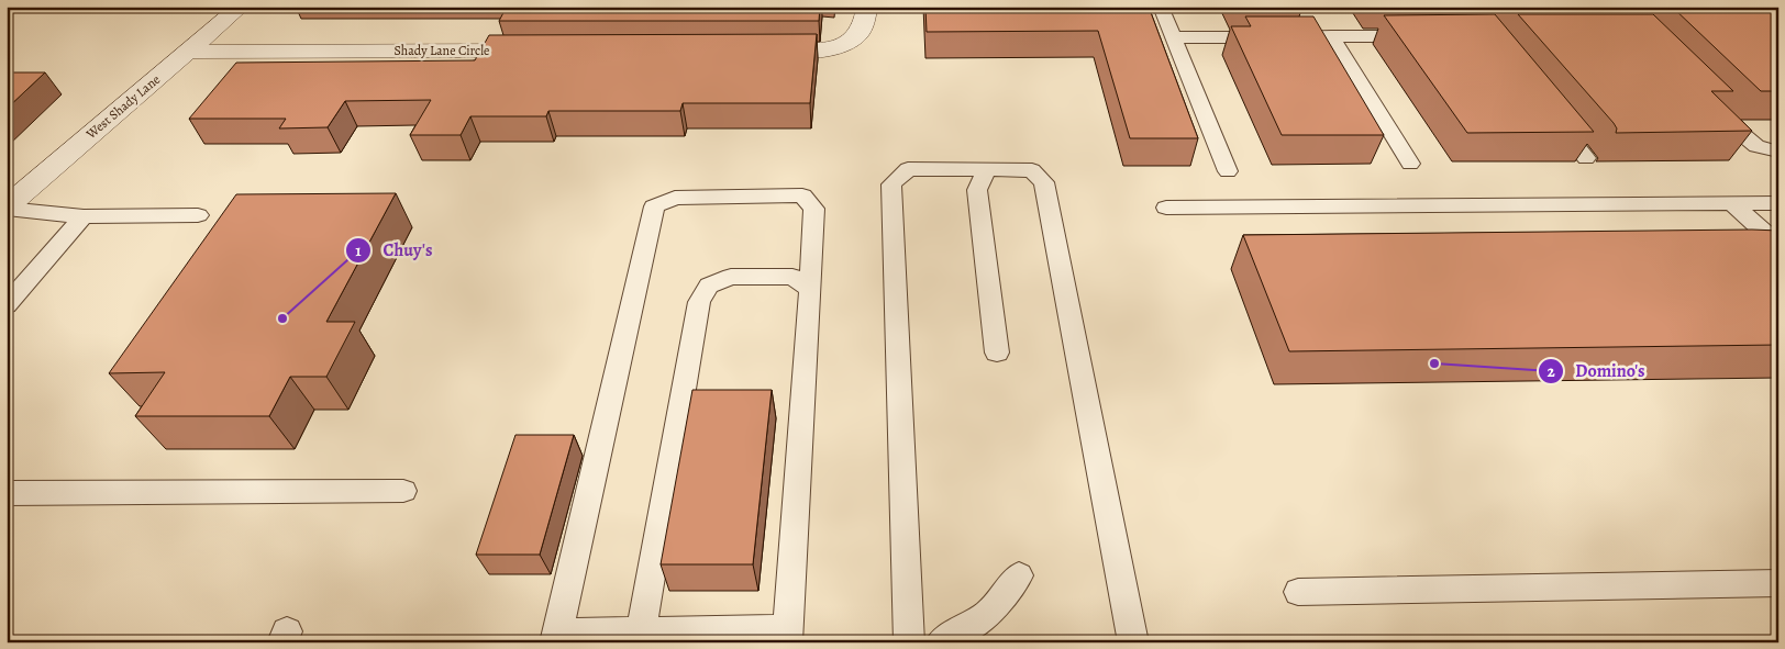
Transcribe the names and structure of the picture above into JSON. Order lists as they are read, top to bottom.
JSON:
{
  "streets": {
    "street": ["Shady Lane Circle", "West Shady Lane"]
  },
  "crossings": [
    ["Shady Lane Circle", "West Shady Lane"]
  ],
  "places": ["Chuy's", "Domino's"]
}
